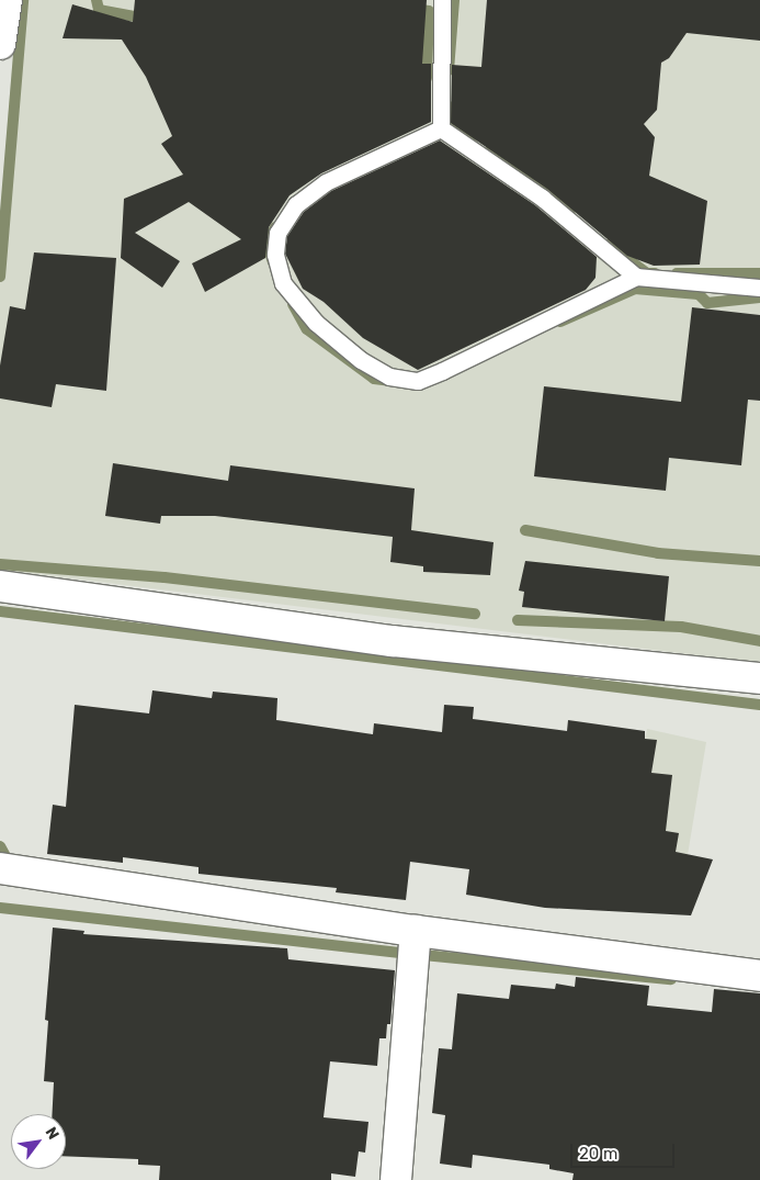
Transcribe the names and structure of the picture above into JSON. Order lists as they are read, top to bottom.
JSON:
{
  "scale_bar": "20 m",
  "north": "top right"
}
